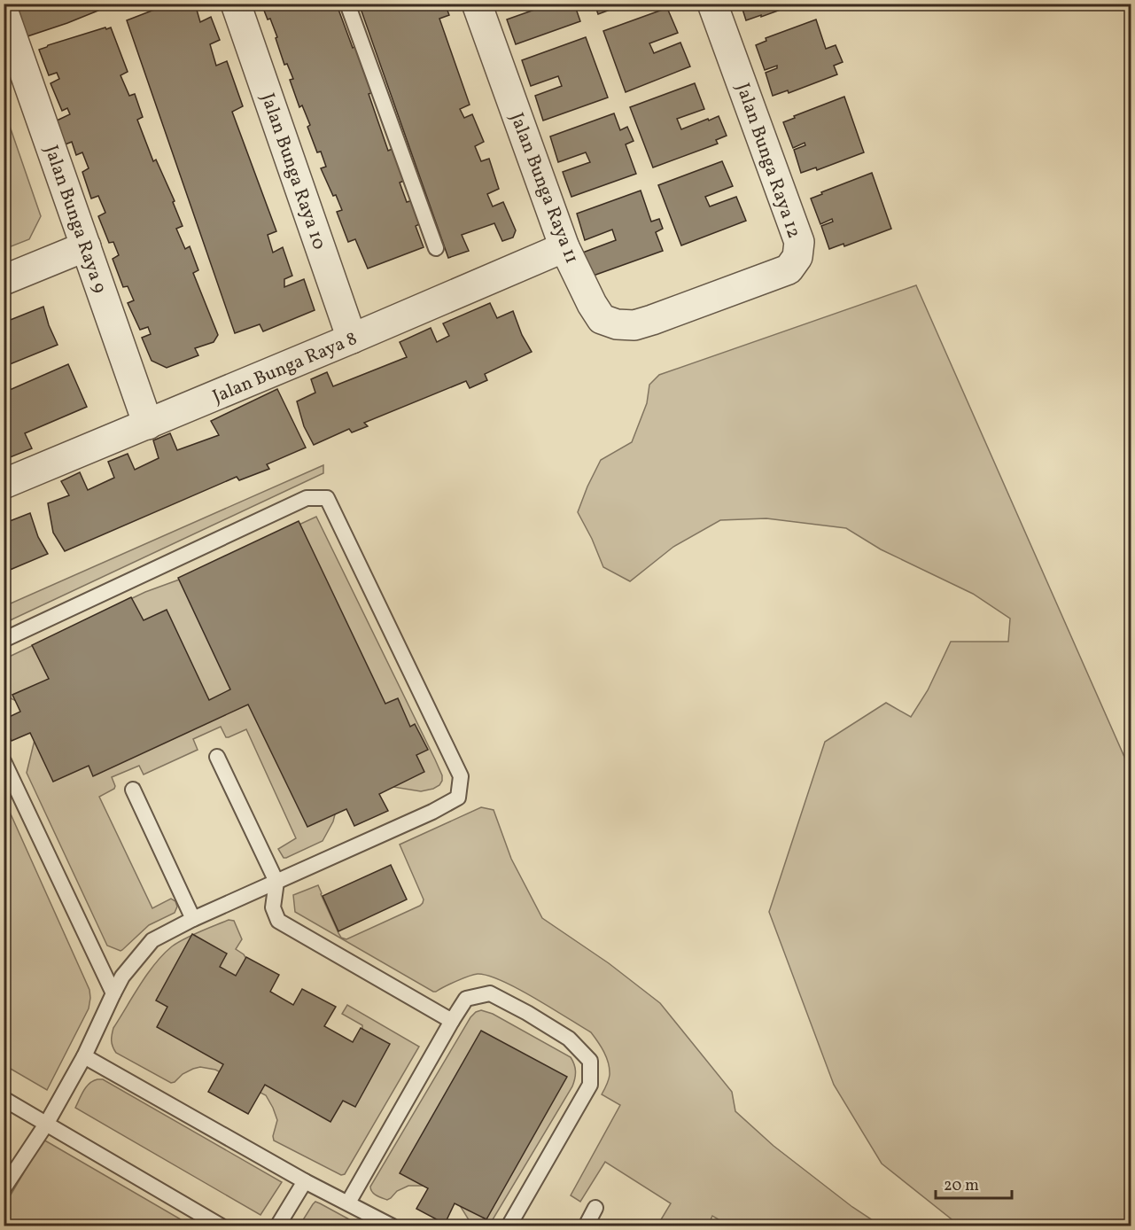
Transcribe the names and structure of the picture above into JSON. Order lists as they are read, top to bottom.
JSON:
{
  "streets": {
    "street": [
      "Jalan Bunga Raya 12",
      "Jalan Bunga Raya 10",
      "Jalan Bunga Raya 11",
      "Jalan Bunga Raya 9",
      "Jalan Bunga Raya 8"
    ]
  },
  "crossings": [
    ["Jalan Bunga Raya 12", "Jalan Bunga Raya 11"],
    ["Jalan Bunga Raya 10", "Jalan Bunga Raya 8"],
    ["Jalan Bunga Raya 11", "Jalan Bunga Raya 8"],
    ["Jalan Bunga Raya 9", "Jalan Bunga Raya 8"]
  ],
  "scale_bar": "20 m"
}
